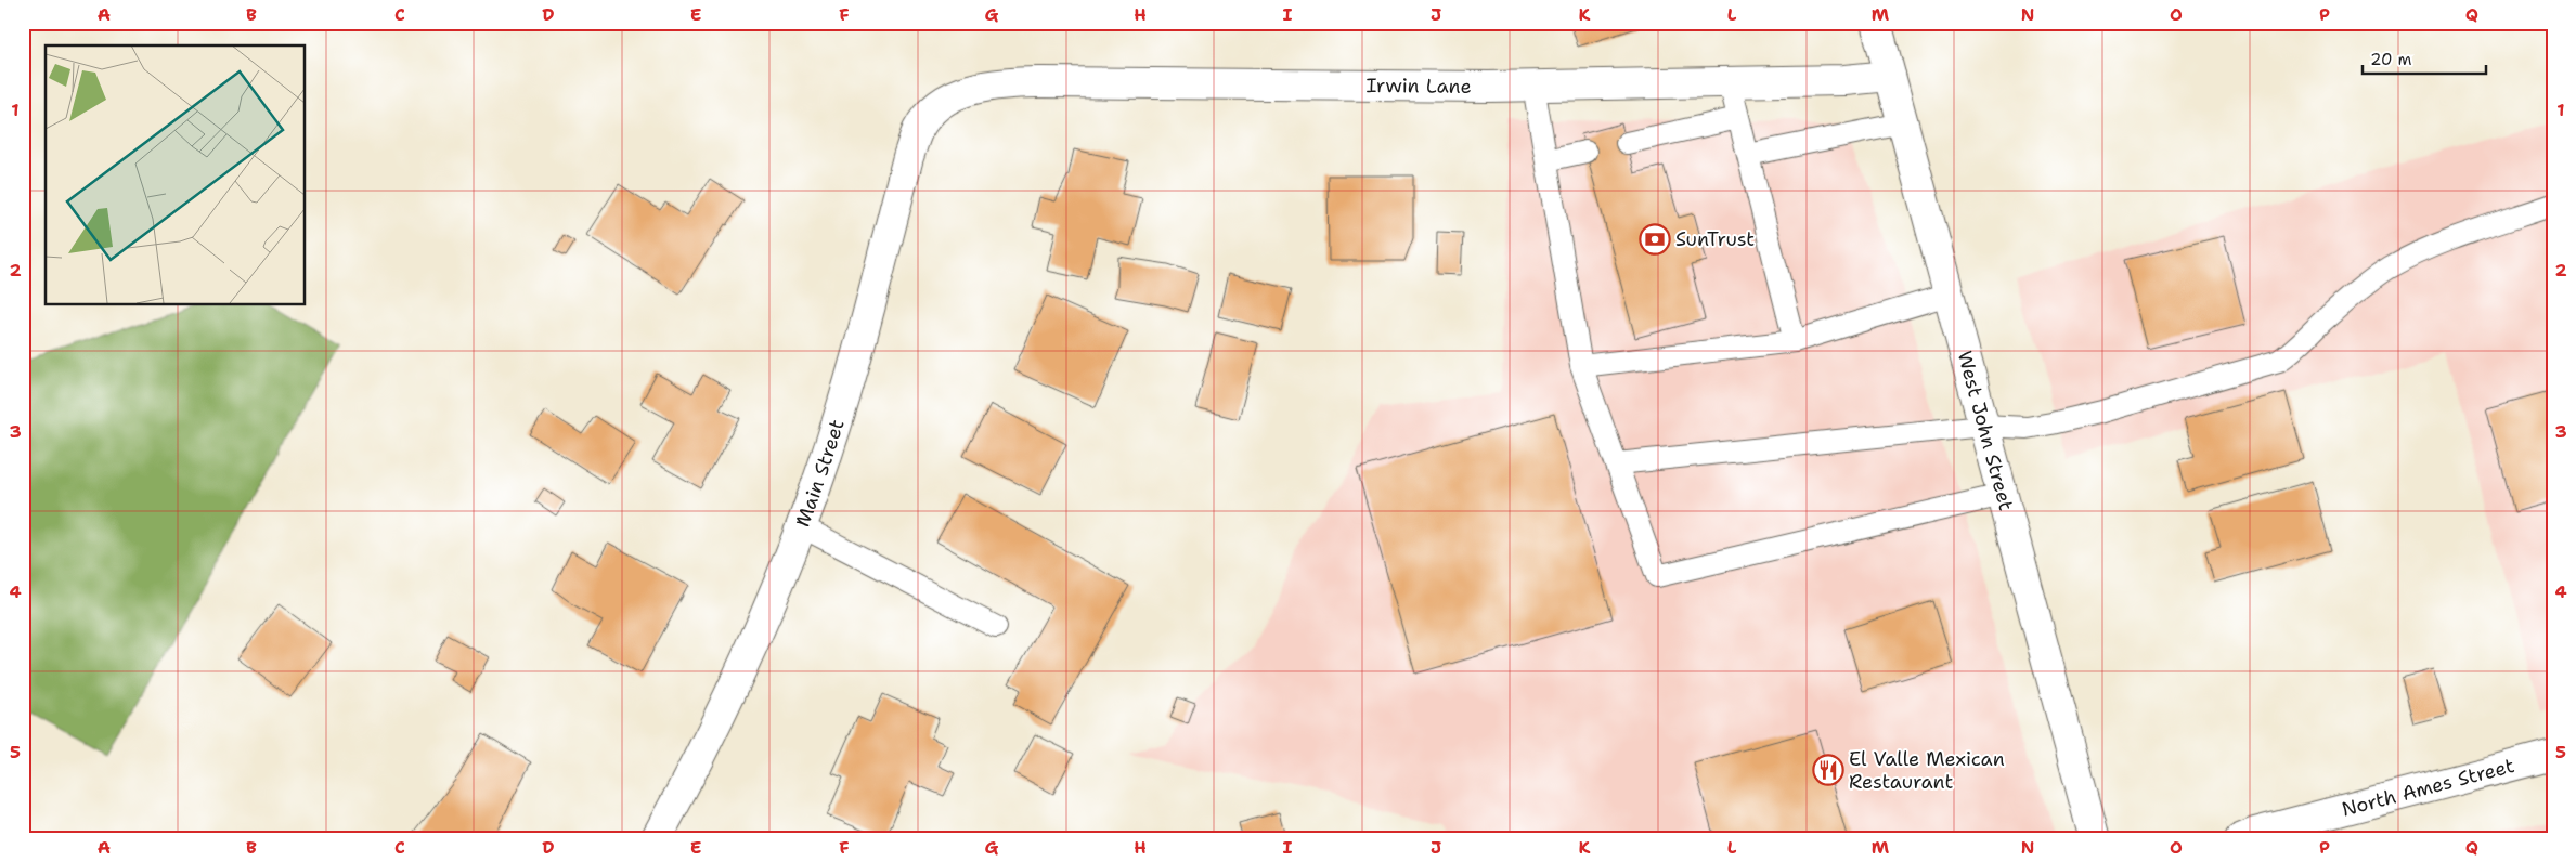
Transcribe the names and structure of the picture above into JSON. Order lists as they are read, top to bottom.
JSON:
{
  "streets": {
    "street": [
      "Irwin Lane",
      "West John Street",
      "Main Street",
      "North Ames Street"
    ]
  },
  "crossings": [
    ["Irwin Lane", "West John Street"],
    ["Irwin Lane", "Main Street"]
  ],
  "places": {
    "bank": ["SunTrust"],
    "restaurant": ["El Valle Mexican Restaurant"]
  },
  "scale_bar": "20 m",
  "grid": {
    "columns": [
      "A",
      "B",
      "C",
      "D",
      "E",
      "F",
      "G",
      "H",
      "I",
      "J",
      "K",
      "L",
      "M",
      "N",
      "O",
      "P",
      "Q"
    ],
    "rows": [
      "1",
      "2",
      "3",
      "4",
      "5"
    ]
  }
}
